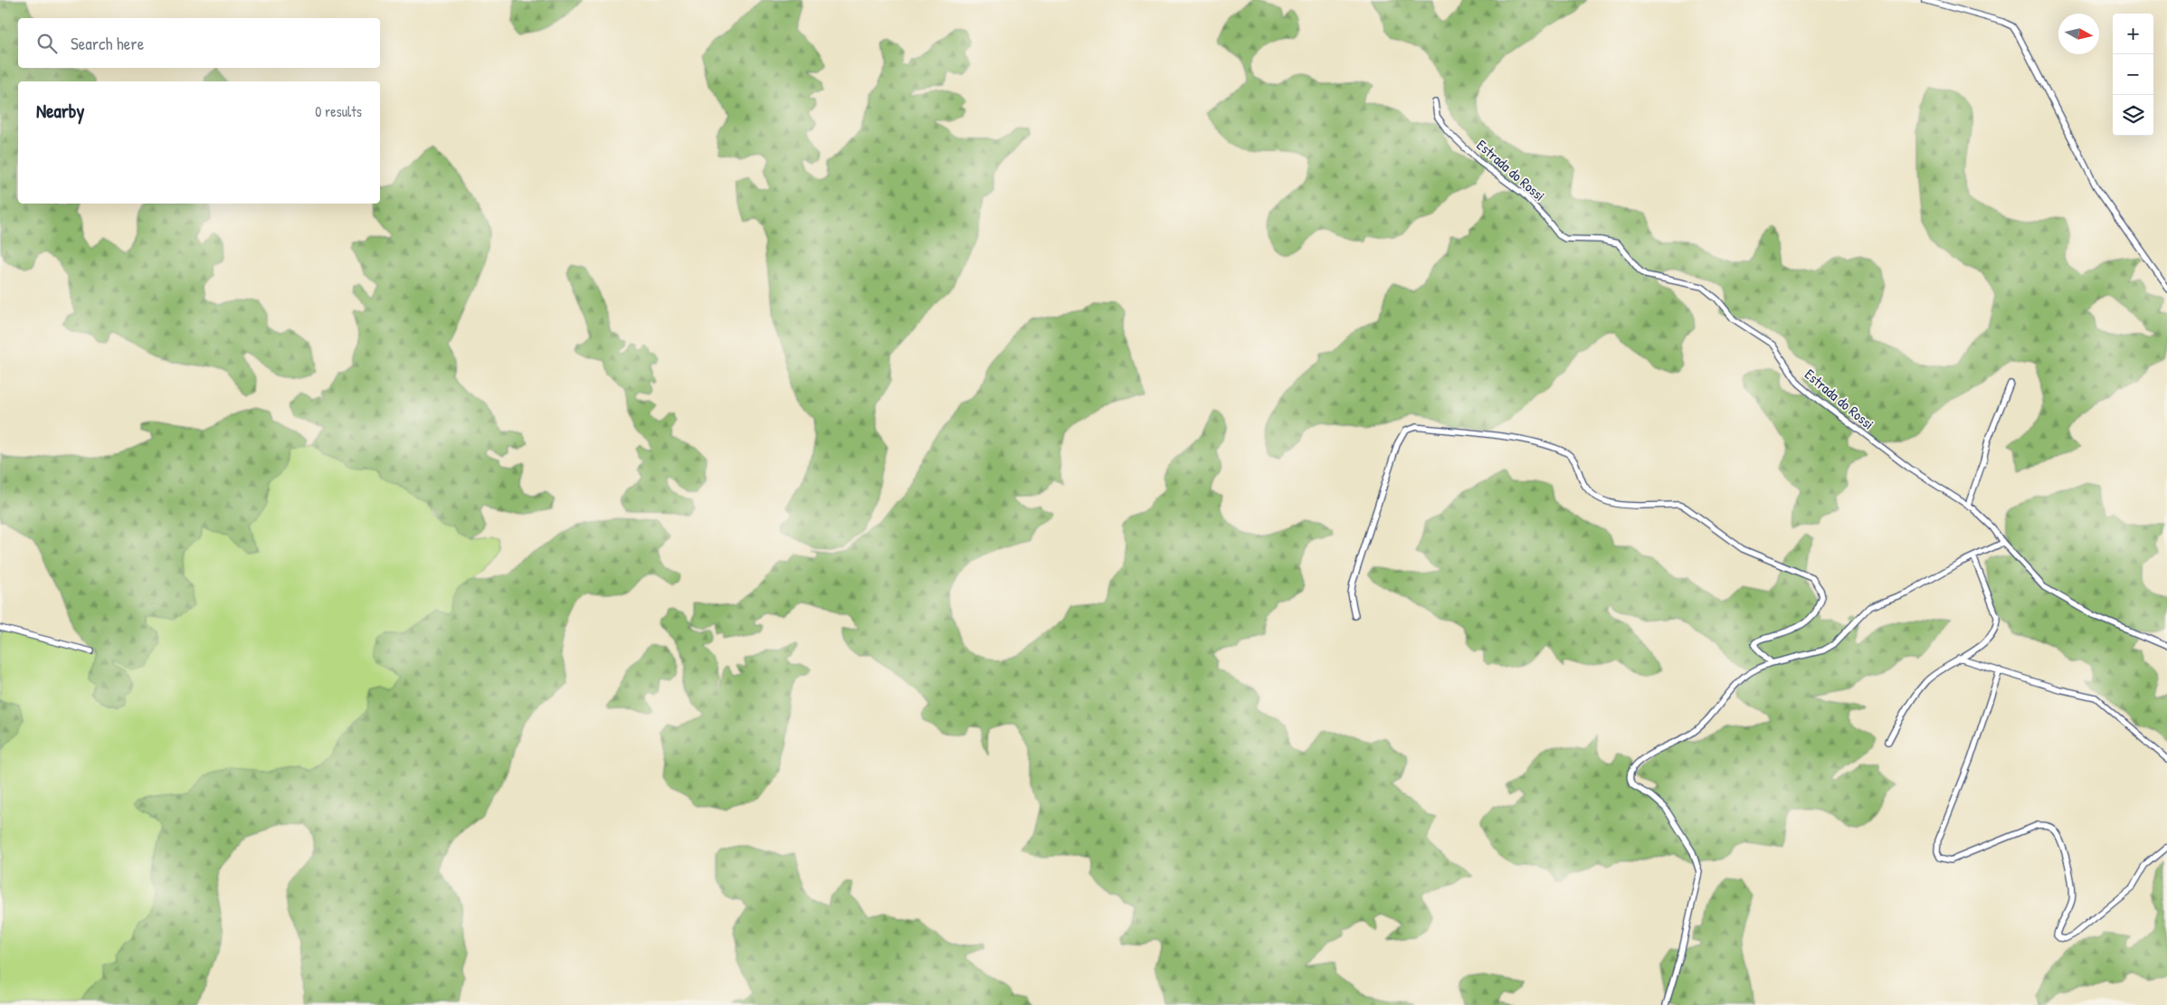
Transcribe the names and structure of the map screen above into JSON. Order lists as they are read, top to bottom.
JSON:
{
  "streets": {
    "street": ["Estrada do Rossi"]
  },
  "north": "right",
  "page": {
    "map_buttons": ["+", "−"],
    "search": "Search here",
    "heading": ["Nearby", "0 results"]
  }
}
